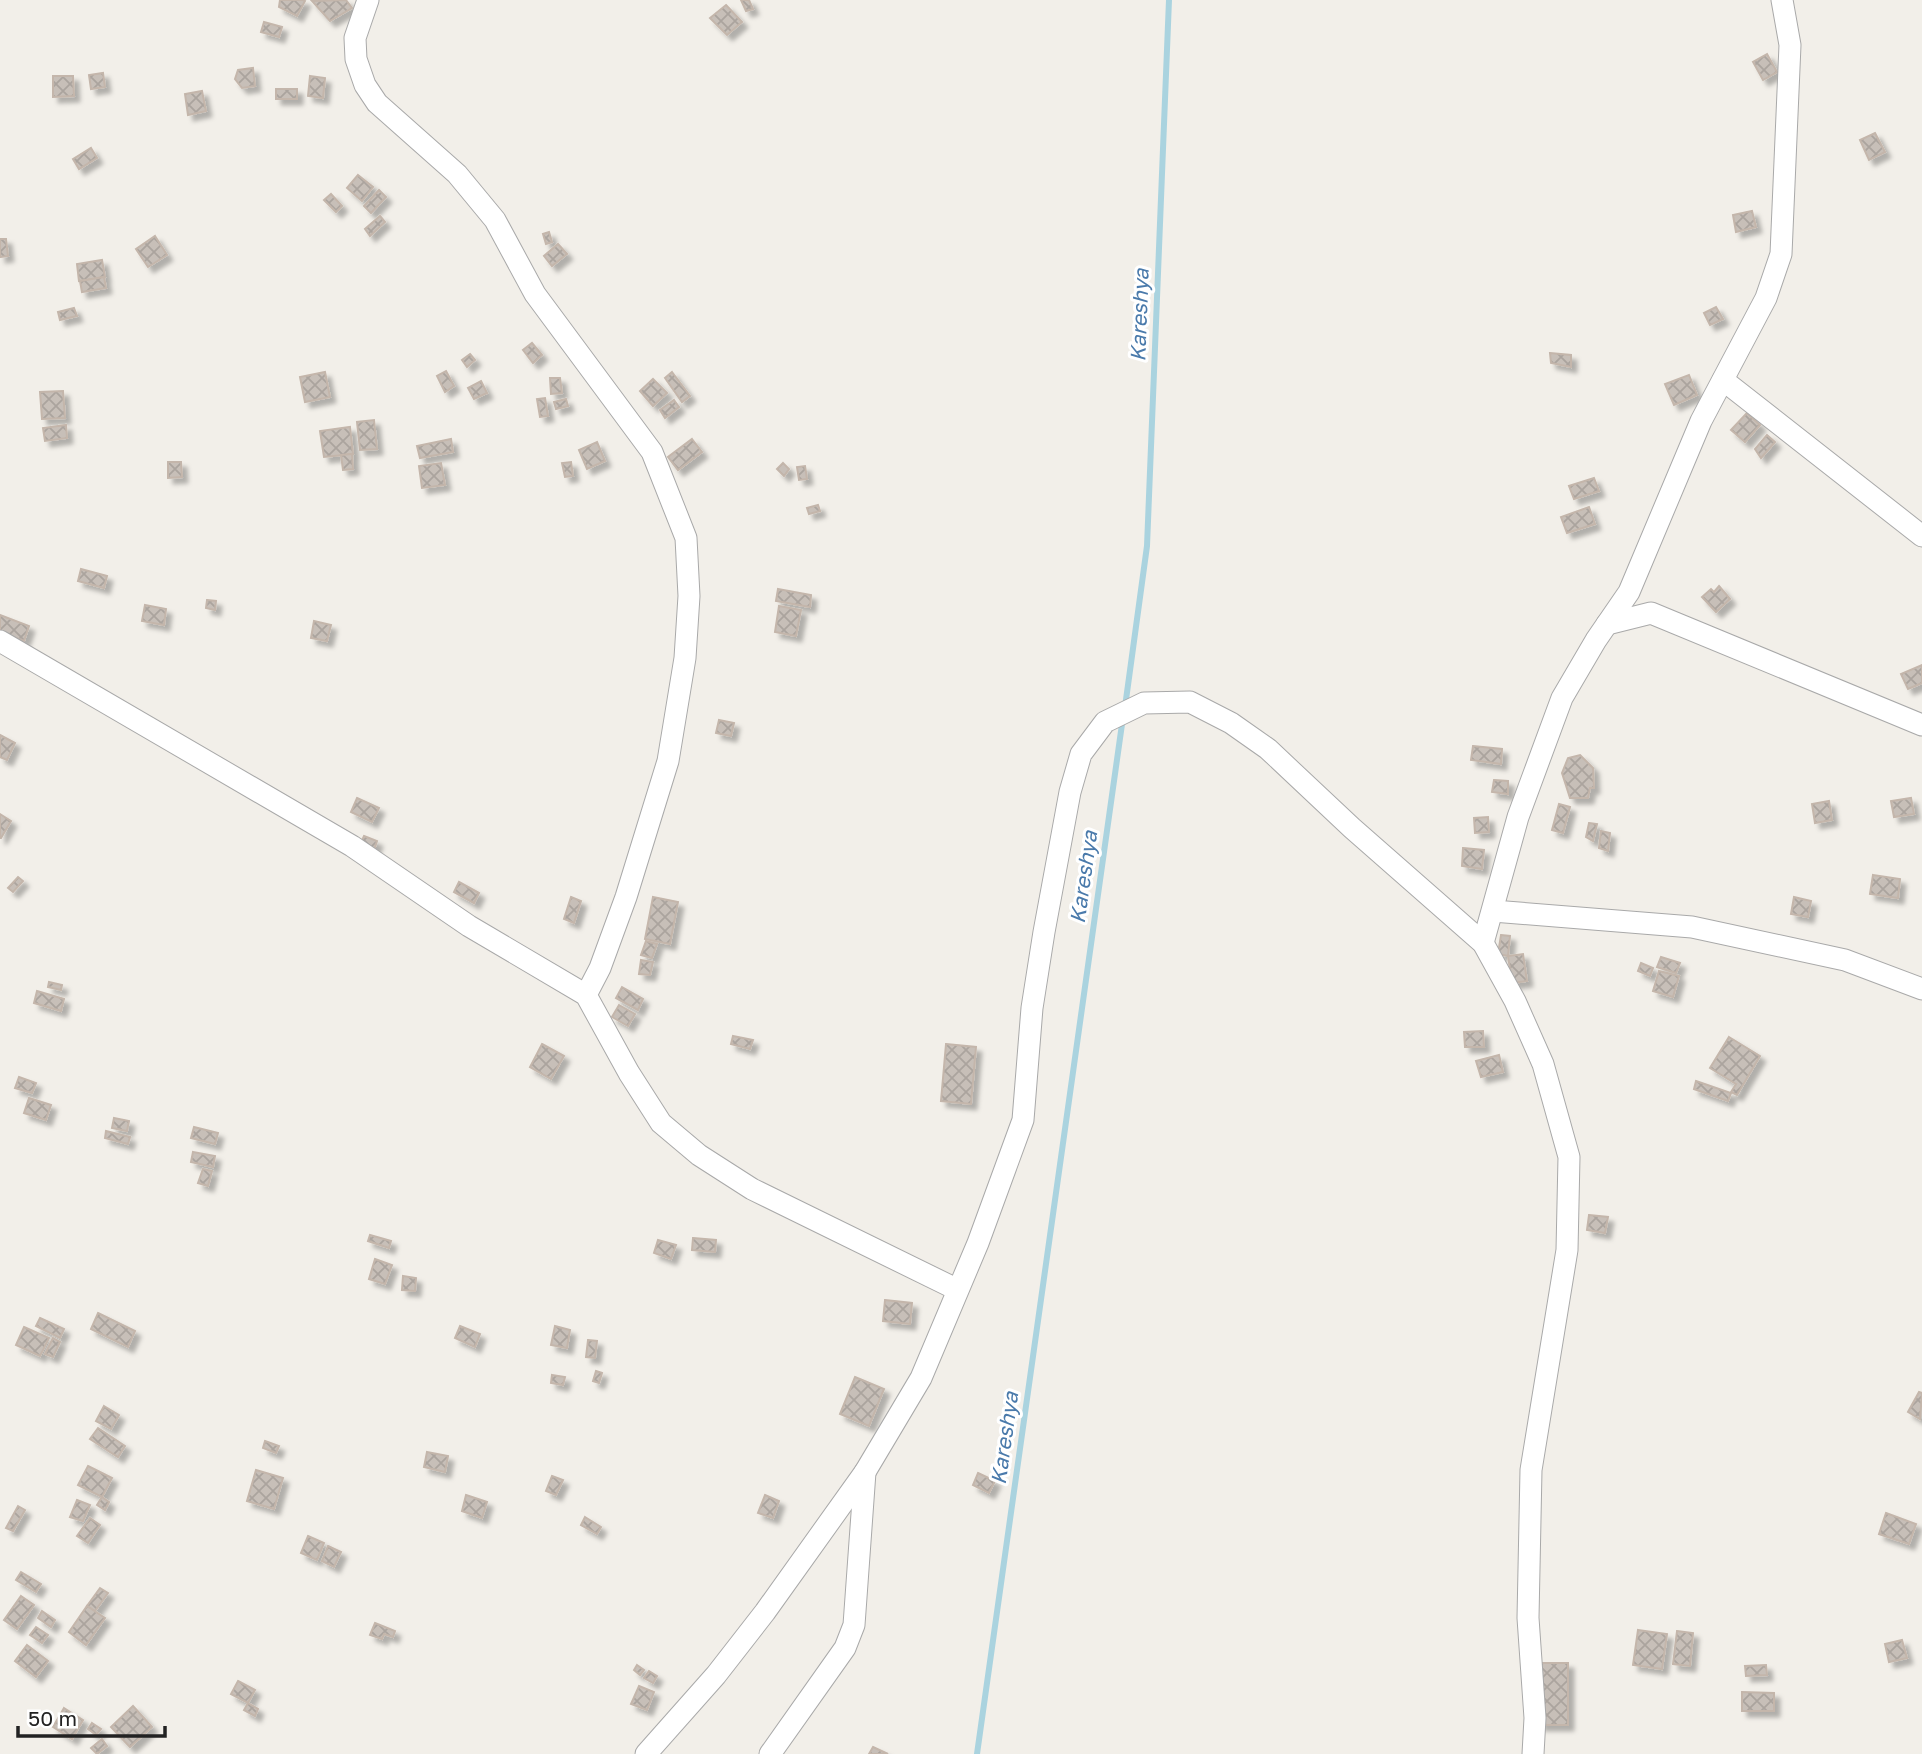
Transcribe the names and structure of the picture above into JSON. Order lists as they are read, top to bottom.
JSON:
{
  "water": ["Kareshya"],
  "scale_bar": "50 m"
}
